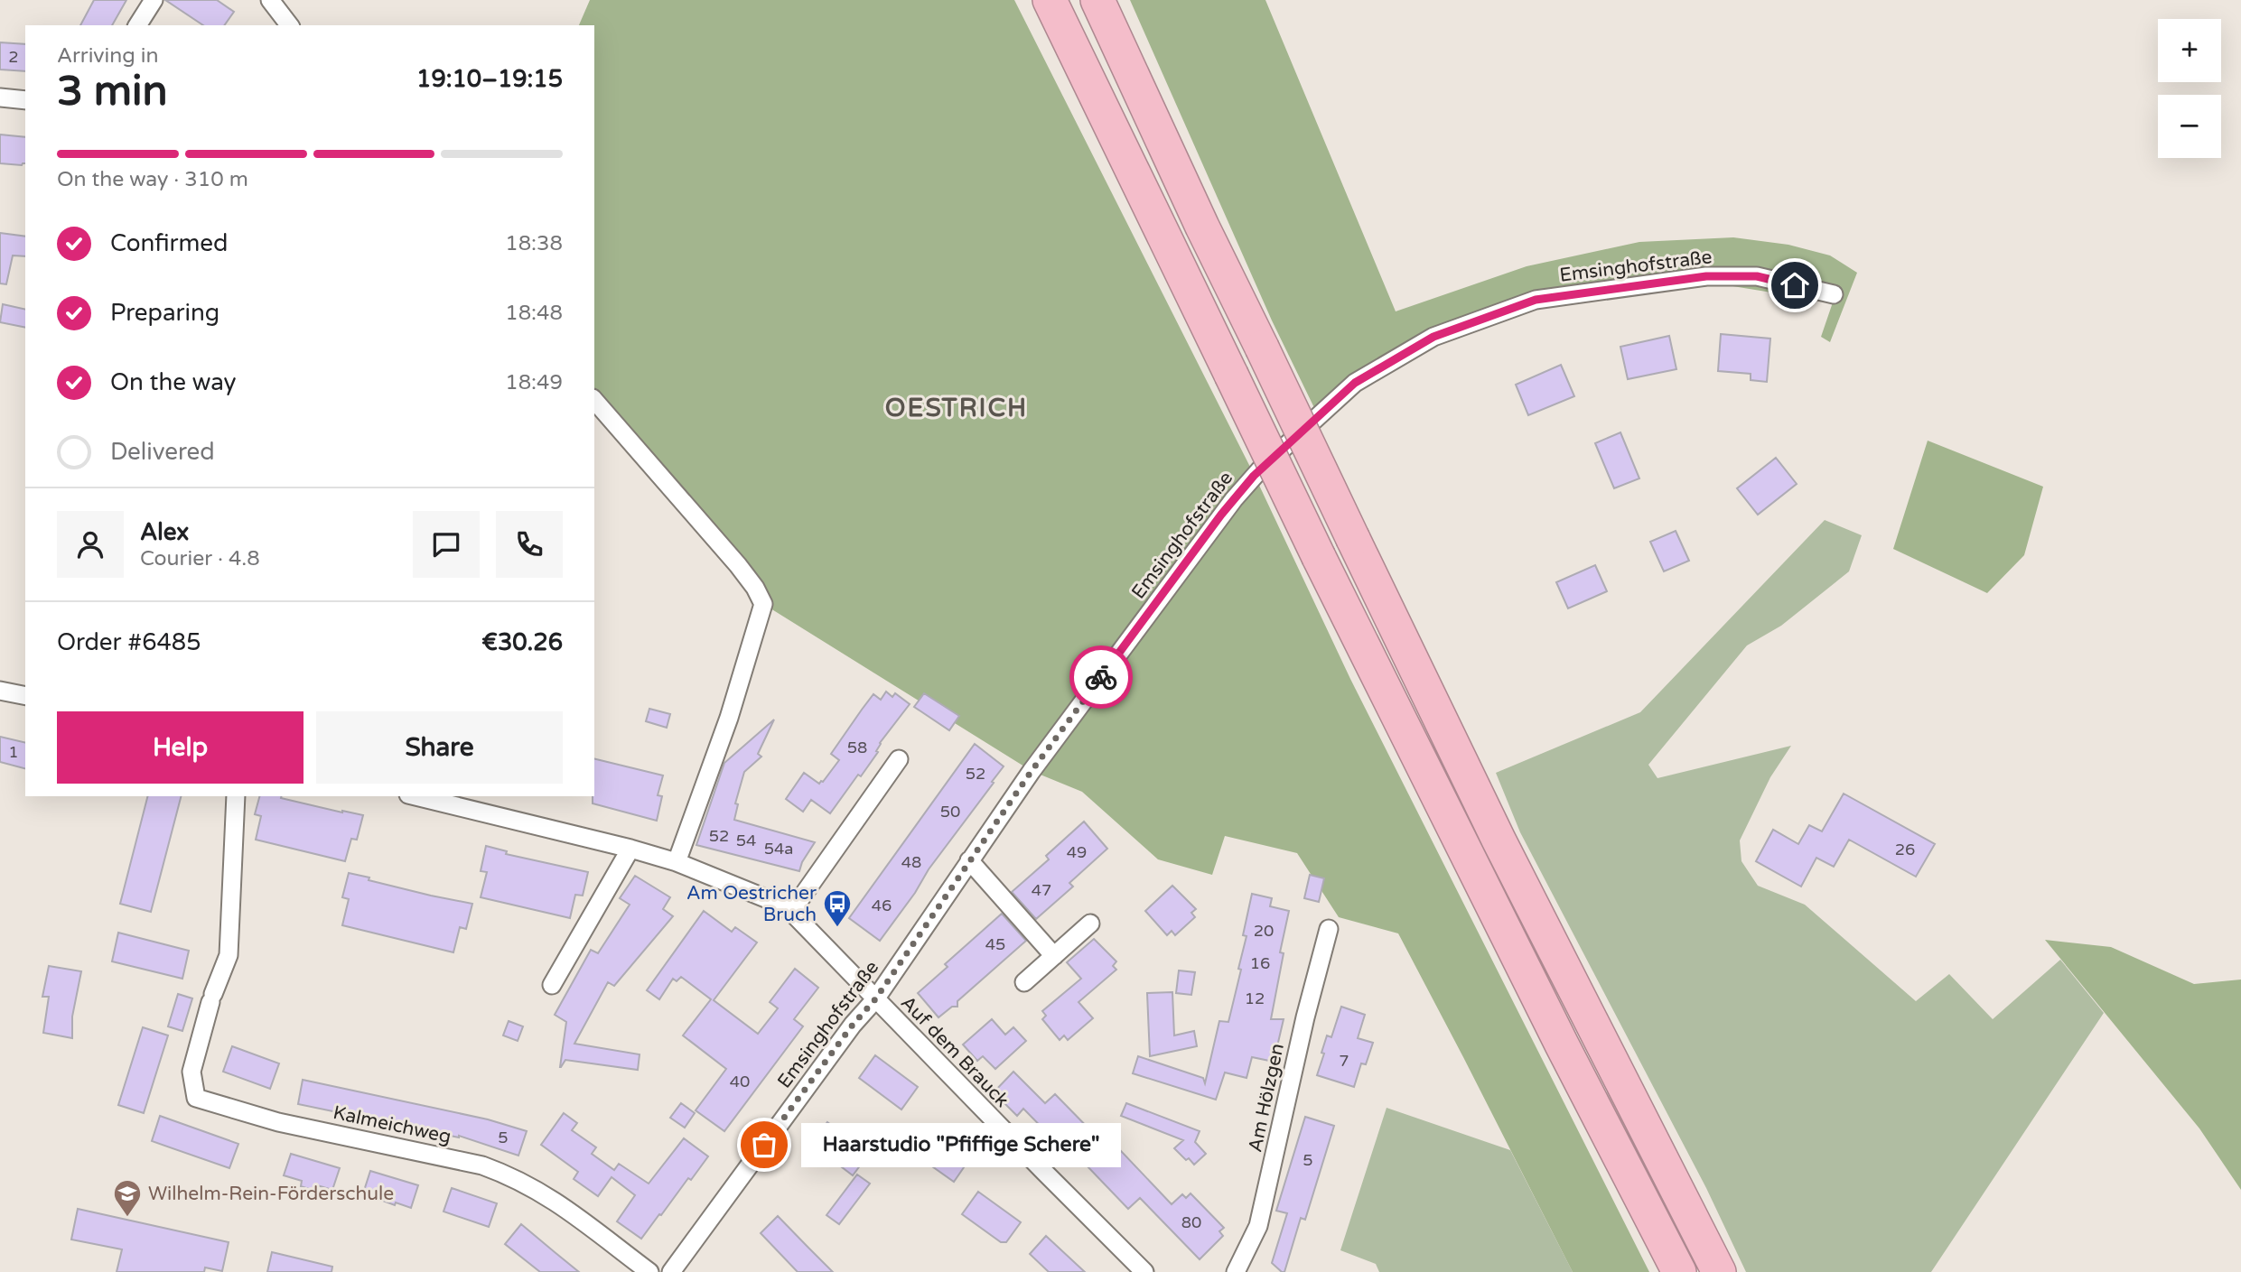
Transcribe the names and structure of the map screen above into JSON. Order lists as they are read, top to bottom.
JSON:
{
  "streets": {
    "street": [
      "Emsinghofstraße",
      "Auf dem Brauck",
      "Am Hölzgen",
      "Kalmeichweg"
    ]
  },
  "crossings": [
    ["Emsinghofstraße", "Auf dem Brauck"]
  ],
  "districts": ["OESTRICH"],
  "places": {
    "bus stop": ["Am Oestricher Bruch"],
    "other": ["Haarstudio \"Pfiffige Schere\""],
    "school or university": ["Wilhelm-Rein-Förderschule"]
  },
  "house_numbers": [
    "2",
    "58",
    "1",
    "52",
    "50",
    "52",
    "54",
    "54a",
    "26",
    "49",
    "48",
    "47",
    "46",
    "20",
    "45",
    "16",
    "12",
    "7",
    "40",
    "5",
    "5",
    "80"
  ],
  "page": {
    "map_buttons": ["+", "−"],
    "heading": ["3 min", "Arriving in", "19:10–19:15"],
    "panel": [
      "Alex",
      "Courier · 4.8",
      "Order #6485",
      "€30.26"
    ],
    "bar": "On the way · 310 m",
    "list": [
      ["Confirmed", "18:38"],
      ["Preparing", "18:48"],
      ["On the way", "18:49"],
      "Delivered"
    ],
    "buttons": ["Help", "Share"],
    "bubble": "Haarstudio \"Pfiffige Schere\""
  }
}
